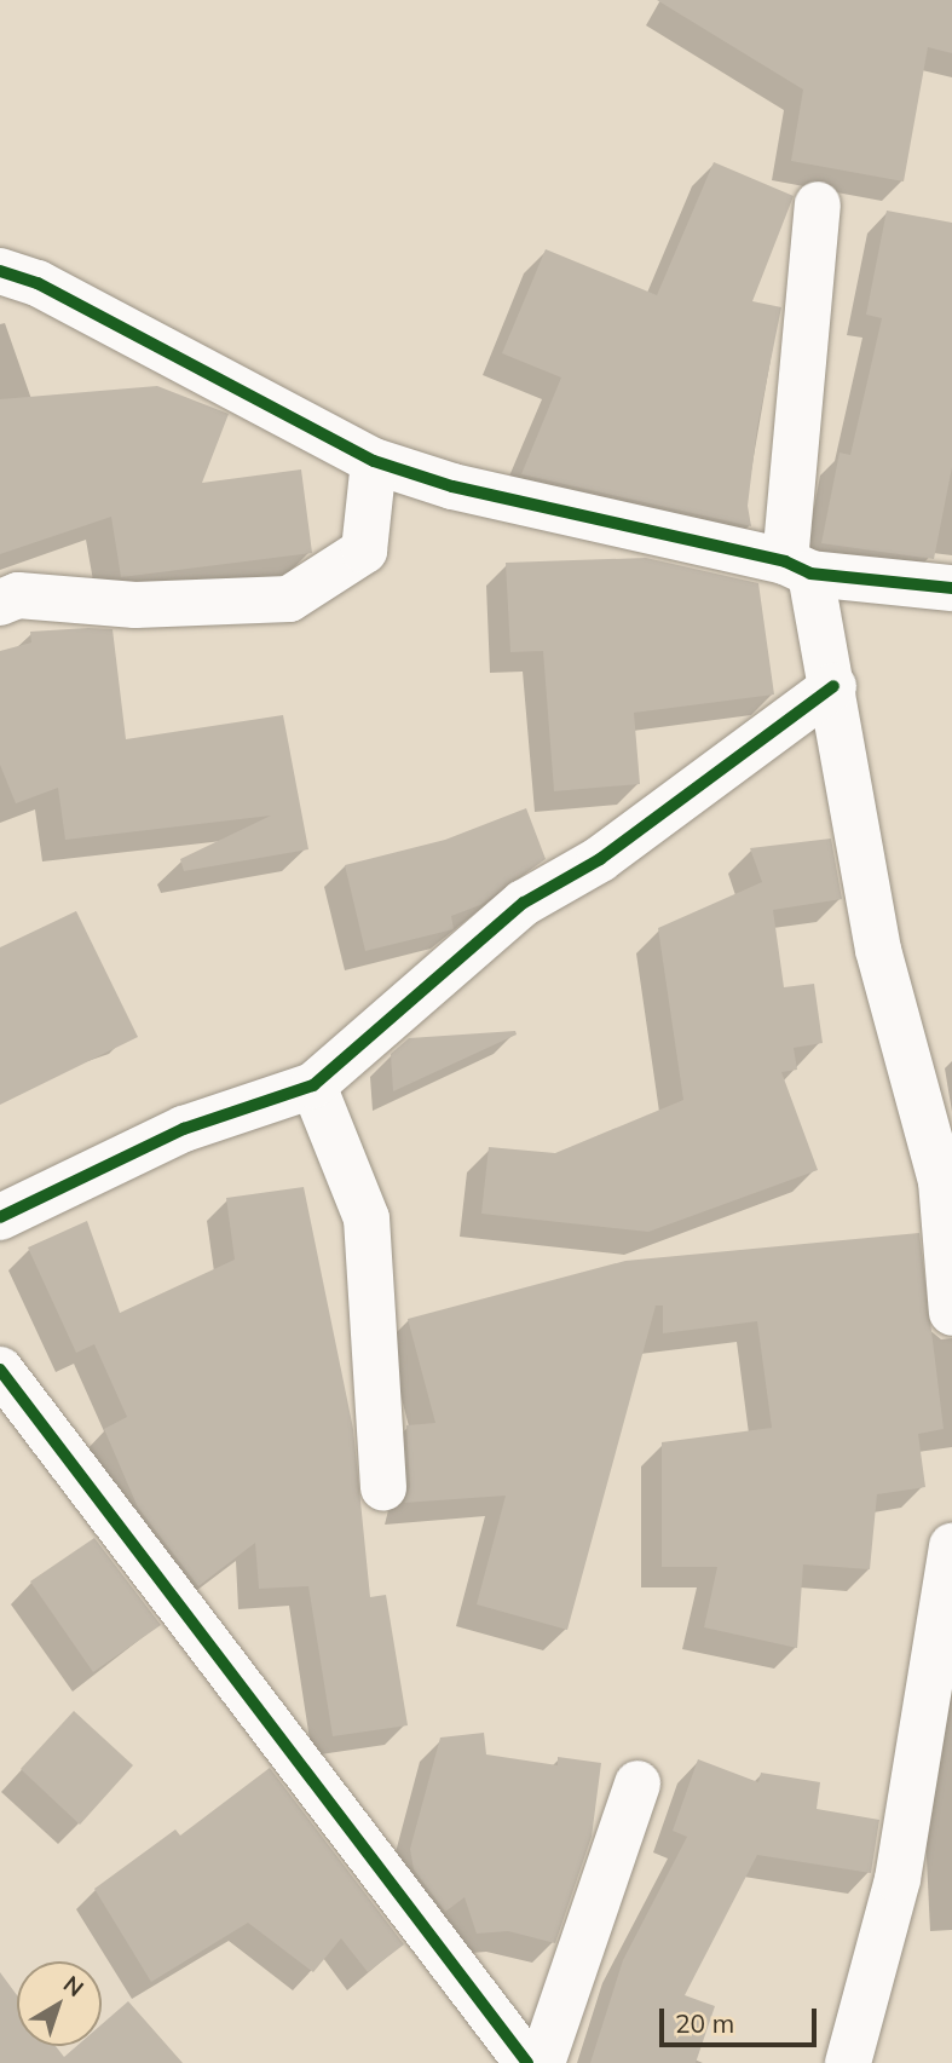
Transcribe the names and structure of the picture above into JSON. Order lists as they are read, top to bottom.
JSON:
{
  "scale_bar": "20 m",
  "north": "top right"
}
